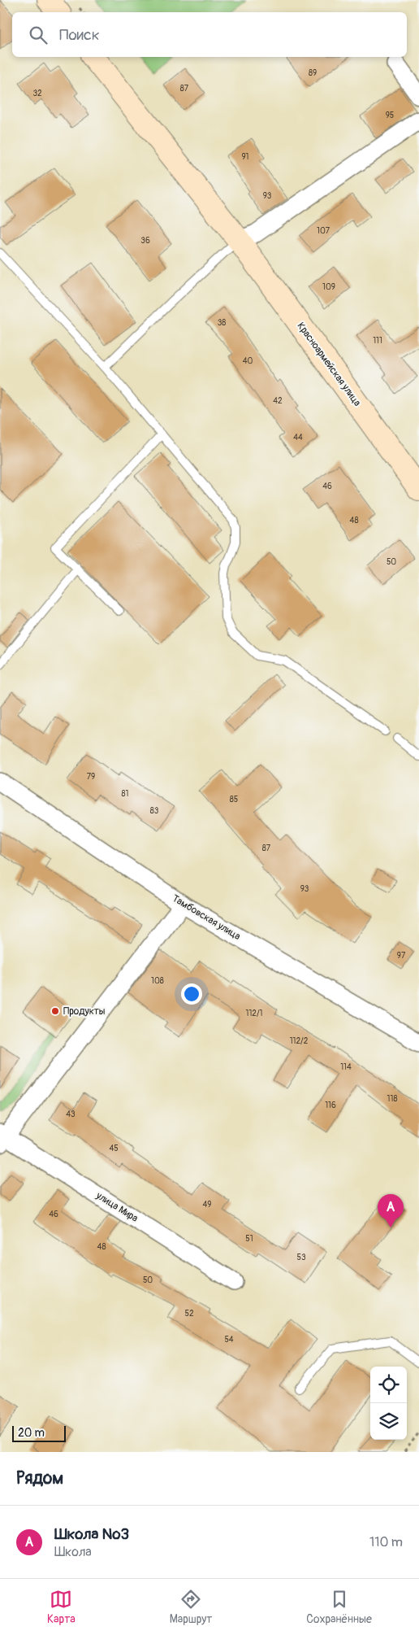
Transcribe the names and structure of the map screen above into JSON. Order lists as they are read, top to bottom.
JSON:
{
  "streets": {
    "street": ["Красноармейская улица", "Тамбовская улица", "улица Мира"]
  },
  "places": ["Продукты"],
  "house_numbers": [
    "89",
    "87",
    "32",
    "95",
    "91",
    "93",
    "107",
    "36",
    "109",
    "38",
    "111",
    "40",
    "42",
    "44",
    "46",
    "48",
    "50",
    "79",
    "81",
    "85",
    "83",
    "87",
    "93",
    "97",
    "108",
    "112/1",
    "112/2",
    "114",
    "118",
    "116",
    "43",
    "45",
    "49",
    "46",
    "51",
    "48",
    "53",
    "50",
    "52",
    "54"
  ],
  "scale_bar": "20 m",
  "page": {
    "search": "Поиск",
    "pins": "A",
    "scale": "20 m",
    "heading": "Рядом",
    "list": [
      {
        "mark": "A",
        "name": "Школа №3",
        "note": "Школа",
        "value": "110 m"
      }
    ],
    "nav": ["Карта", "Маршрут", "Сохранённые"]
  }
}
